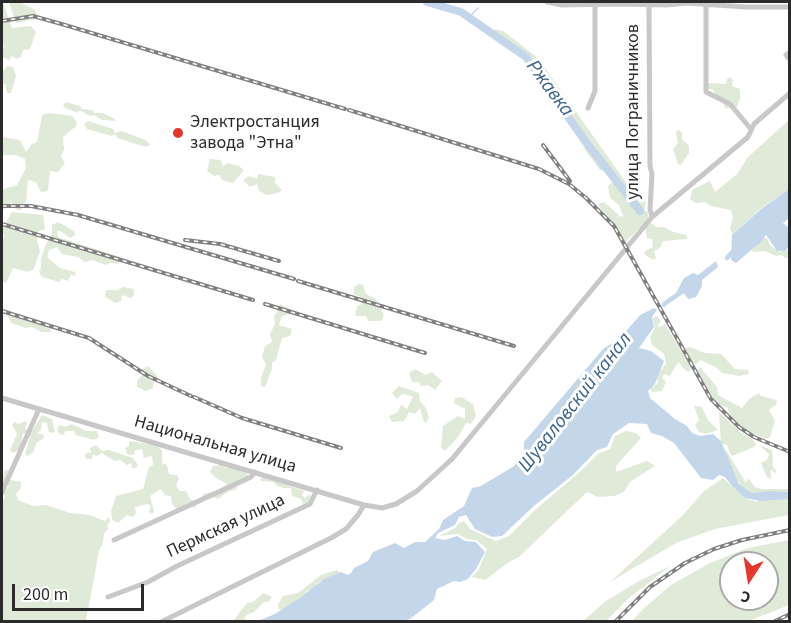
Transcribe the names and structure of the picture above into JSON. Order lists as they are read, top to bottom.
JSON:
{
  "streets": {
    "street": ["улица Пограничников", "Национальная улица", "Пермская улица"]
  },
  "crossings": [
    ["улица Пограничников", "Национальная улица"],
    ["Национальная улица", "Пермская улица"]
  ],
  "water": ["Ржавка", "Шуваловский канал"],
  "places": ["Электростанция завода \"Этна\""],
  "scale_bar": "200 m",
  "north": "bottom"
}
